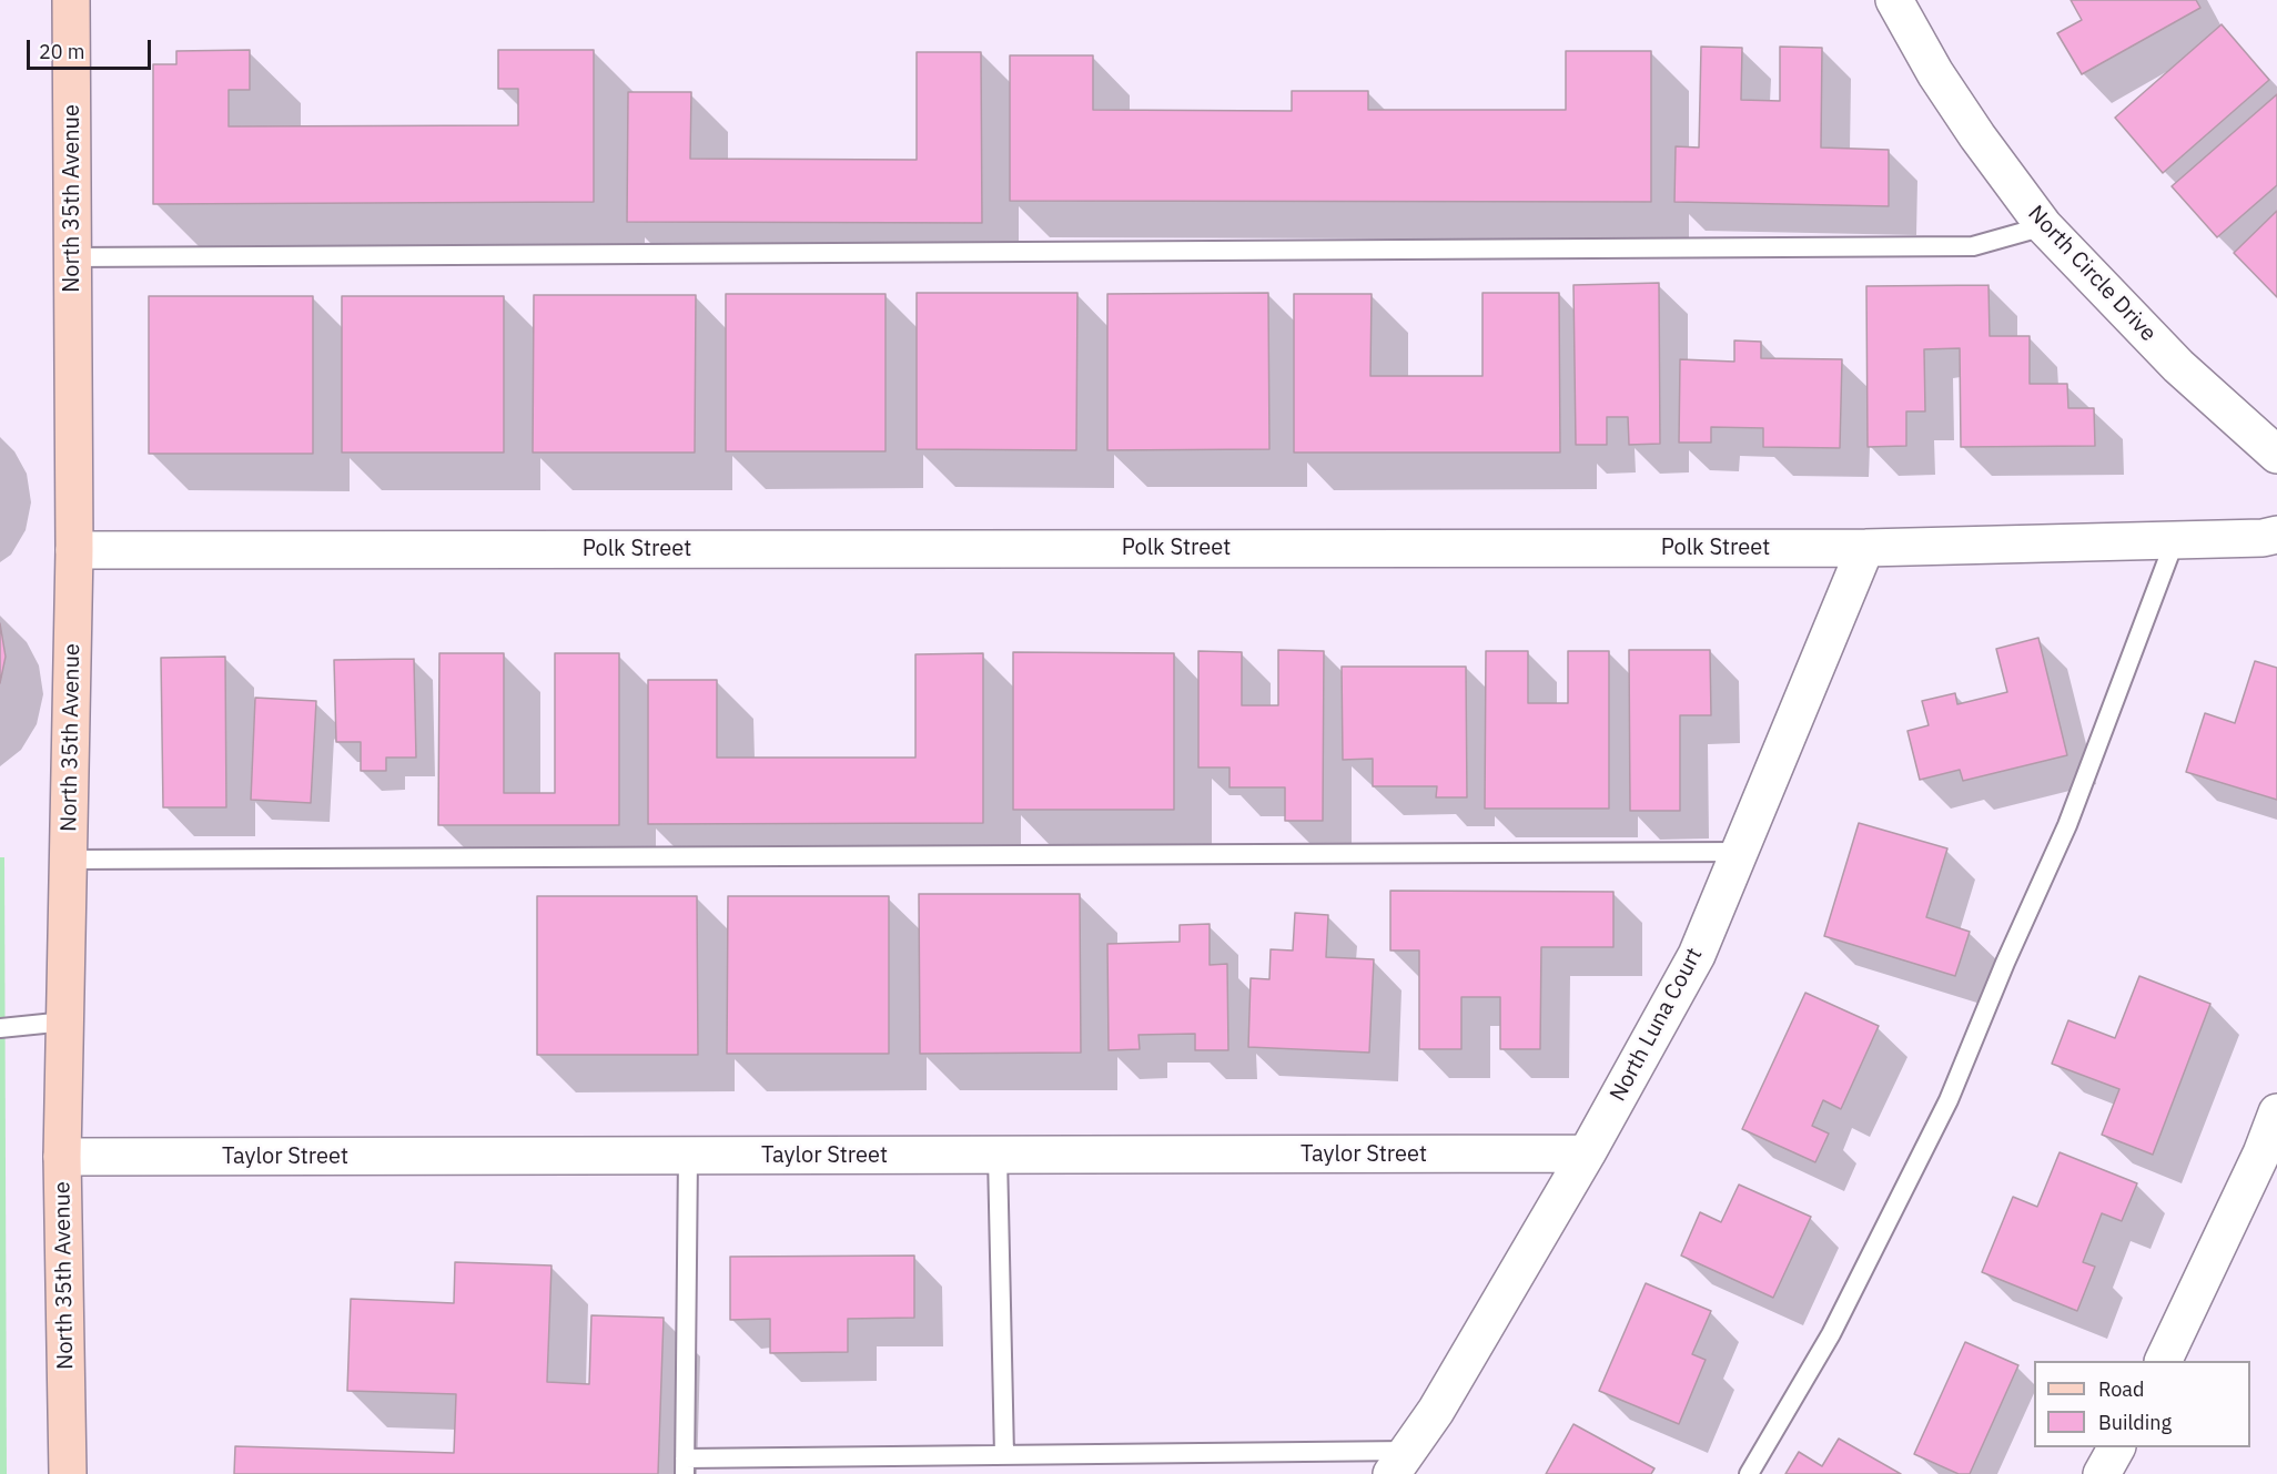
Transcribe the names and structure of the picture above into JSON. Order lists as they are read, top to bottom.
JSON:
{
  "streets": {
    "street": [
      "North 35th Avenue",
      "North Circle Drive",
      "Polk Street",
      "North Luna Court",
      "Taylor Street"
    ]
  },
  "crossings": [
    ["North 35th Avenue", "Polk Street"],
    ["North 35th Avenue", "Taylor Street"],
    ["Polk Street", "North Luna Court"],
    ["North Luna Court", "Taylor Street"]
  ],
  "legend": ["Road", "Building"],
  "scale_bar": "20 m"
}
